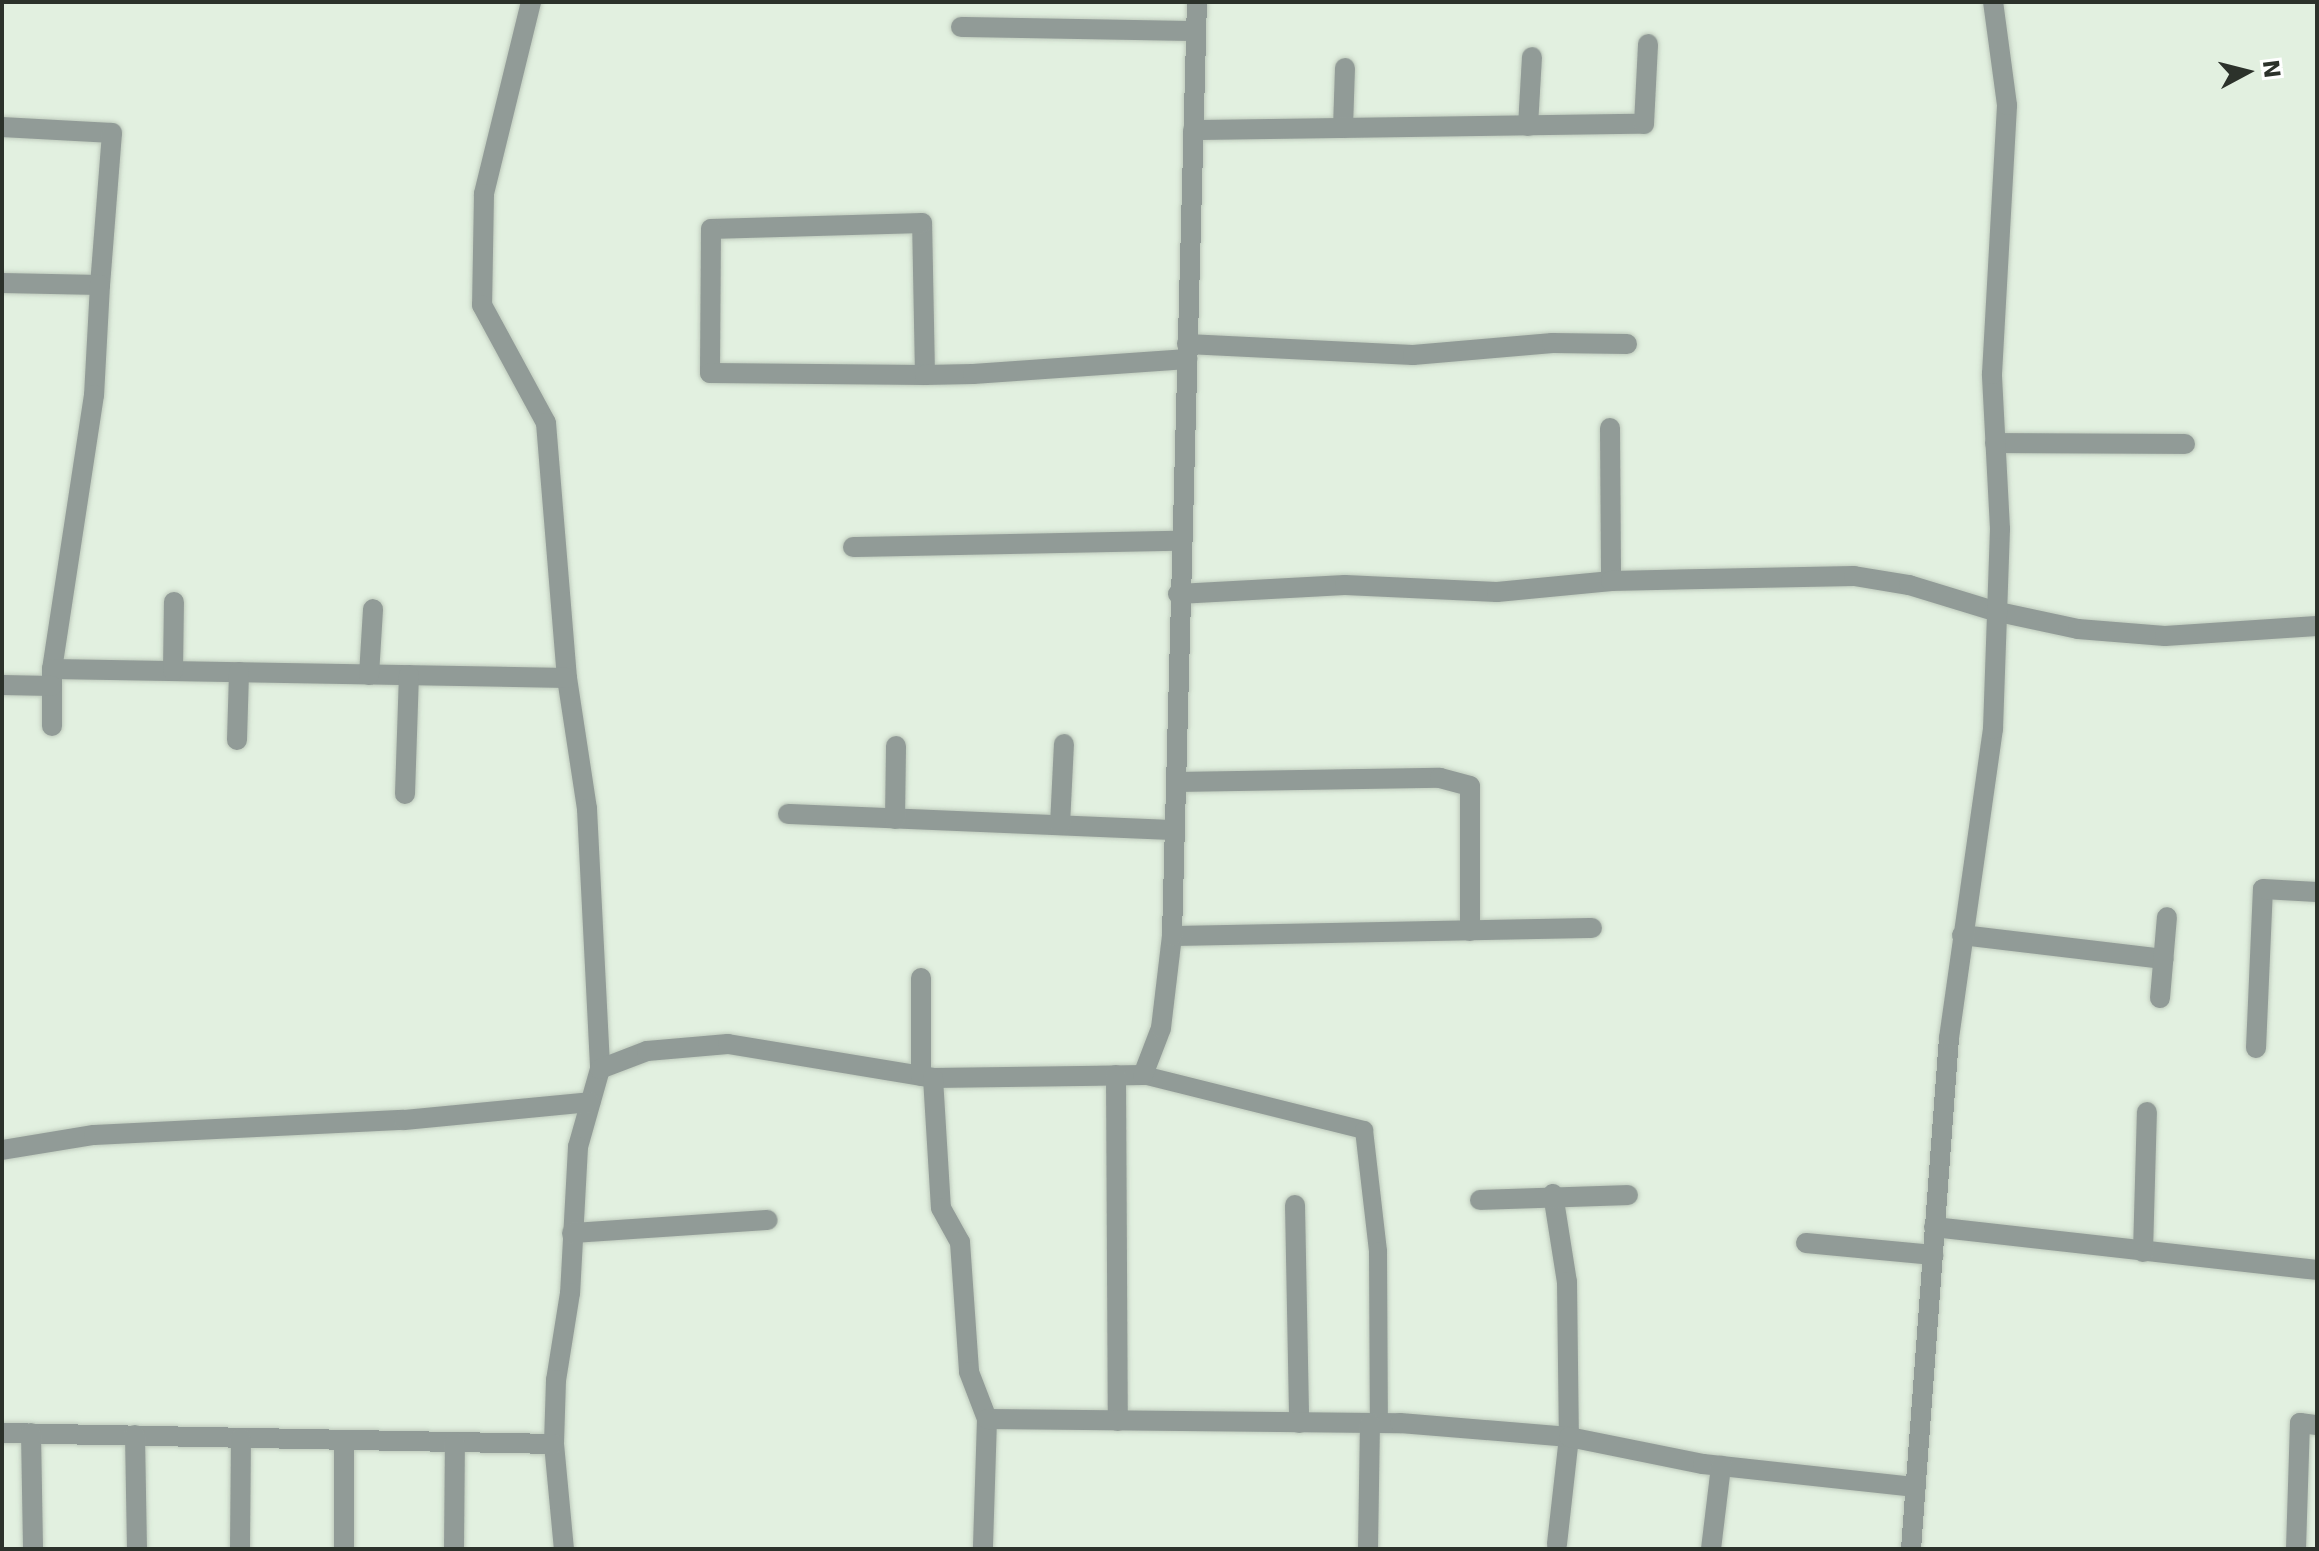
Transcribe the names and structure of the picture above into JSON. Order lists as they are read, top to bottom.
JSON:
{
  "north": "right"
}
